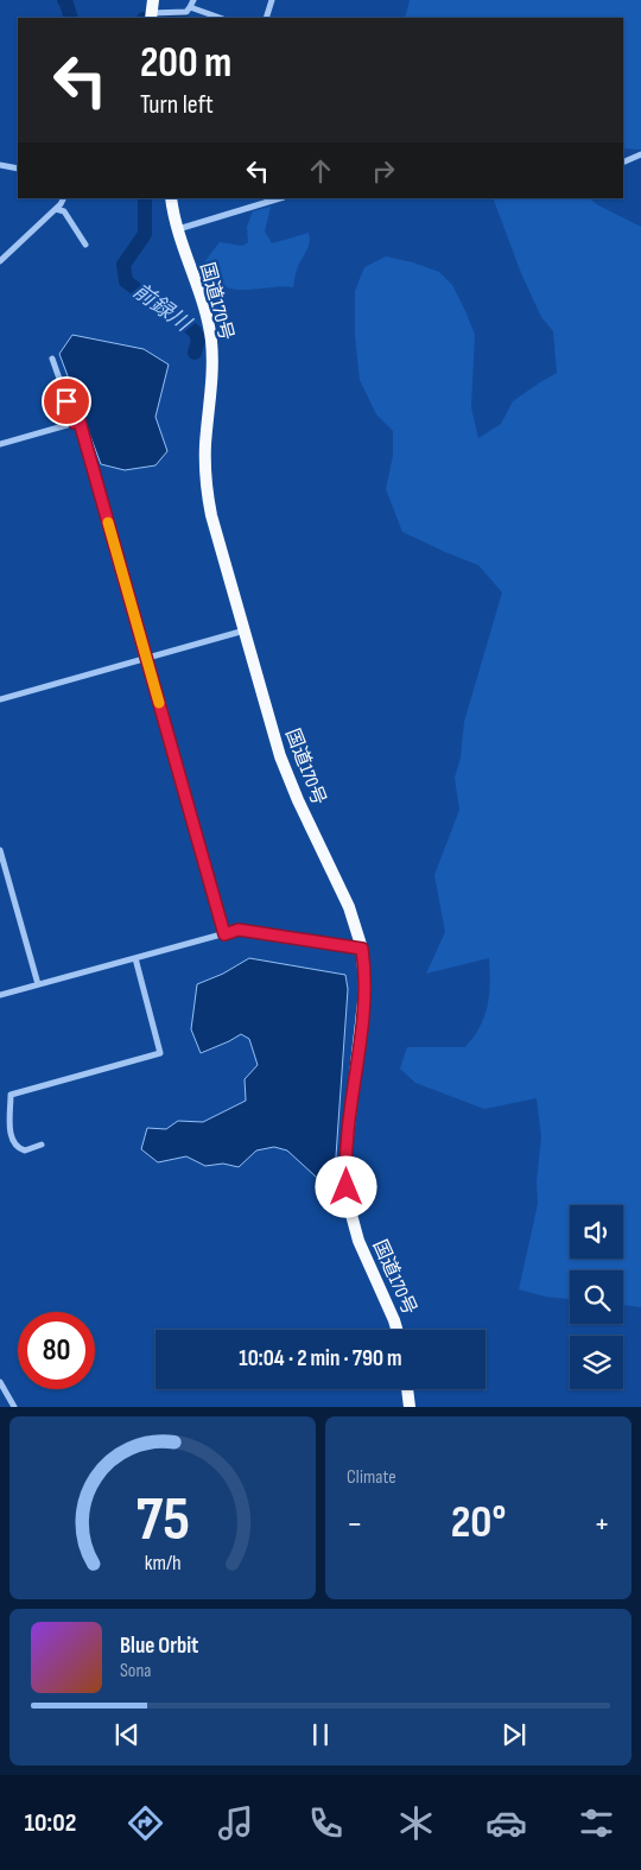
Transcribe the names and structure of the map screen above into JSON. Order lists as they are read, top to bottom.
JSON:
{
  "streets": {
    "highway": ["国道170号"]
  },
  "water": ["前録川"],
  "page": {
    "turn": ["200 m", "Turn left"],
    "limit": "80",
    "trip": "10:04 · 2 min · 790 m",
    "tile": "Climate",
    "heat": ["−", "20°", "+"],
    "song": ["Blue Orbit", "Sona"],
    "tabs": "10:02",
    "gauge": ["75", "km/h"]
  }
}
